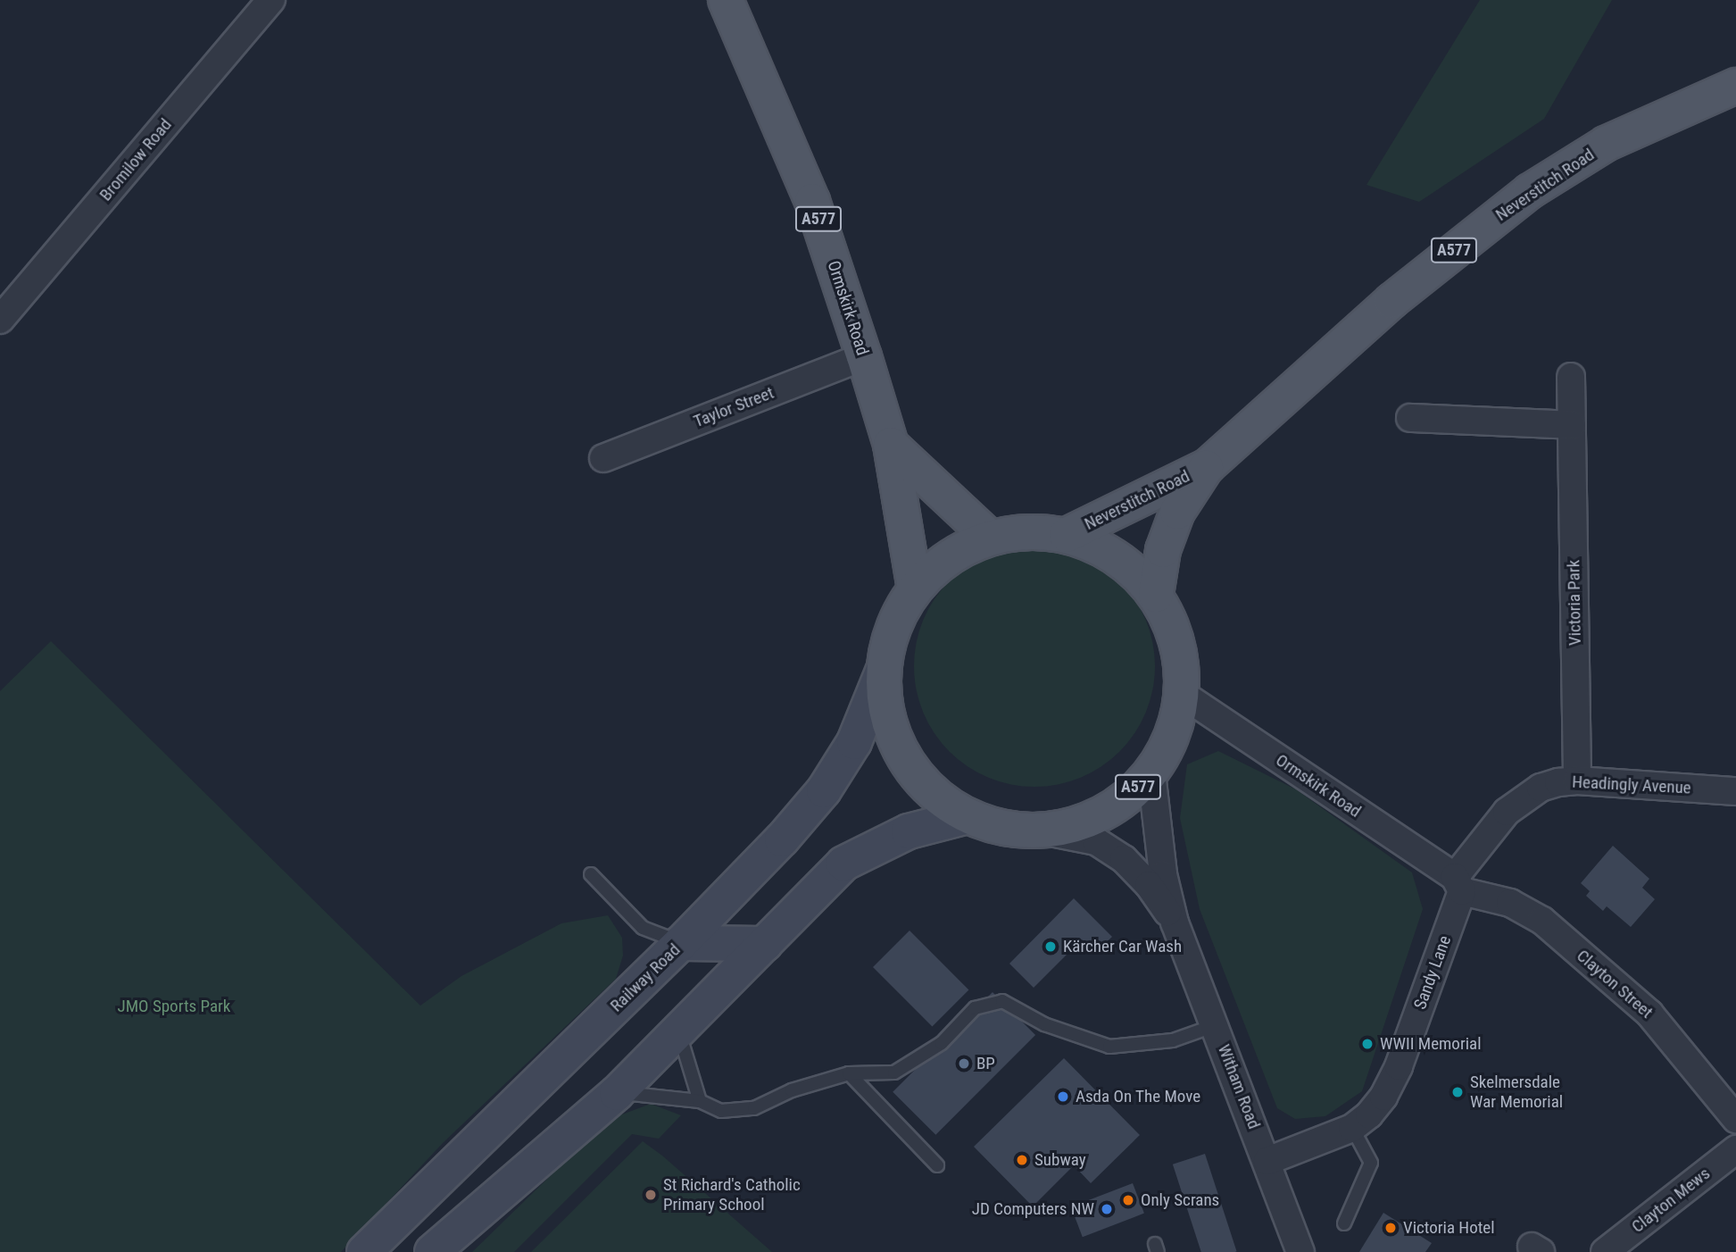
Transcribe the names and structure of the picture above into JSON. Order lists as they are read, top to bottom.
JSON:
{
  "streets": {
    "main road": [
      "Neverstitch Road",
      "A577",
      "Ormskirk Road",
      "Railway Road"
    ],
    "street": [
      "Bromilow Road",
      "Taylor Street",
      "Victoria Park",
      "Headingly Avenue",
      "Sandy Lane",
      "Clayton Street",
      "Witham Road",
      "Clayton Mews"
    ]
  },
  "crossings": [
    ["Neverstitch Road", "A577"],
    ["A577", "Ormskirk Road"],
    ["A577", "Railway Road"],
    ["A577", "Witham Road"],
    ["Ormskirk Road", "Taylor Street"],
    ["Ormskirk Road", "Headingly Avenue"],
    ["Ormskirk Road", "Sandy Lane"],
    ["Ormskirk Road", "Clayton Street"],
    ["Victoria Park", "Headingly Avenue"],
    ["Headingly Avenue", "Sandy Lane"],
    ["Headingly Avenue", "Clayton Street"],
    ["Sandy Lane", "Clayton Street"],
    ["Sandy Lane", "Witham Road"]
  ],
  "parks": ["JMO Sports Park"],
  "places": [
    "Kärcher Car Wash",
    "WWII Memorial",
    "BP",
    "Skelmersdale War Memorial",
    "Asda On The Move",
    "Subway",
    "St Richard's Catholic Primary School",
    "Only Scrans",
    "JD Computers NW",
    "Victoria Hotel"
  ]
}
